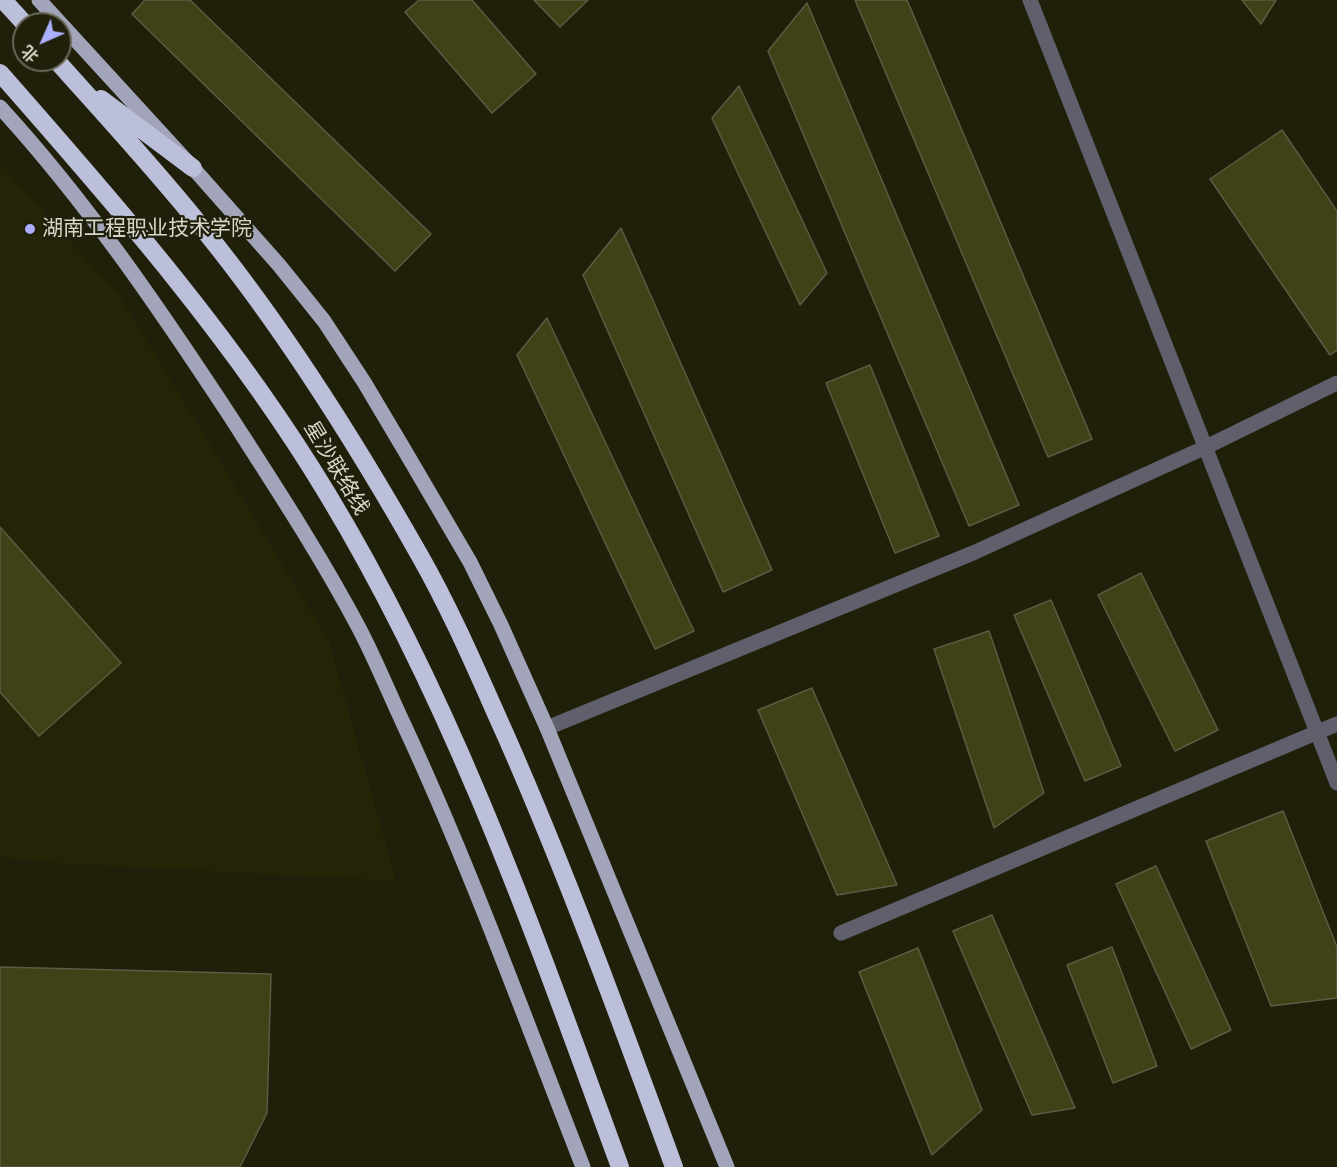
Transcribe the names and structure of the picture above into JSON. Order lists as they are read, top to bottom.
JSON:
{
  "streets": {
    "highway": ["星沙联络线"]
  },
  "places": ["湖南工程职业技术学院"],
  "north": "bottom left"
}
